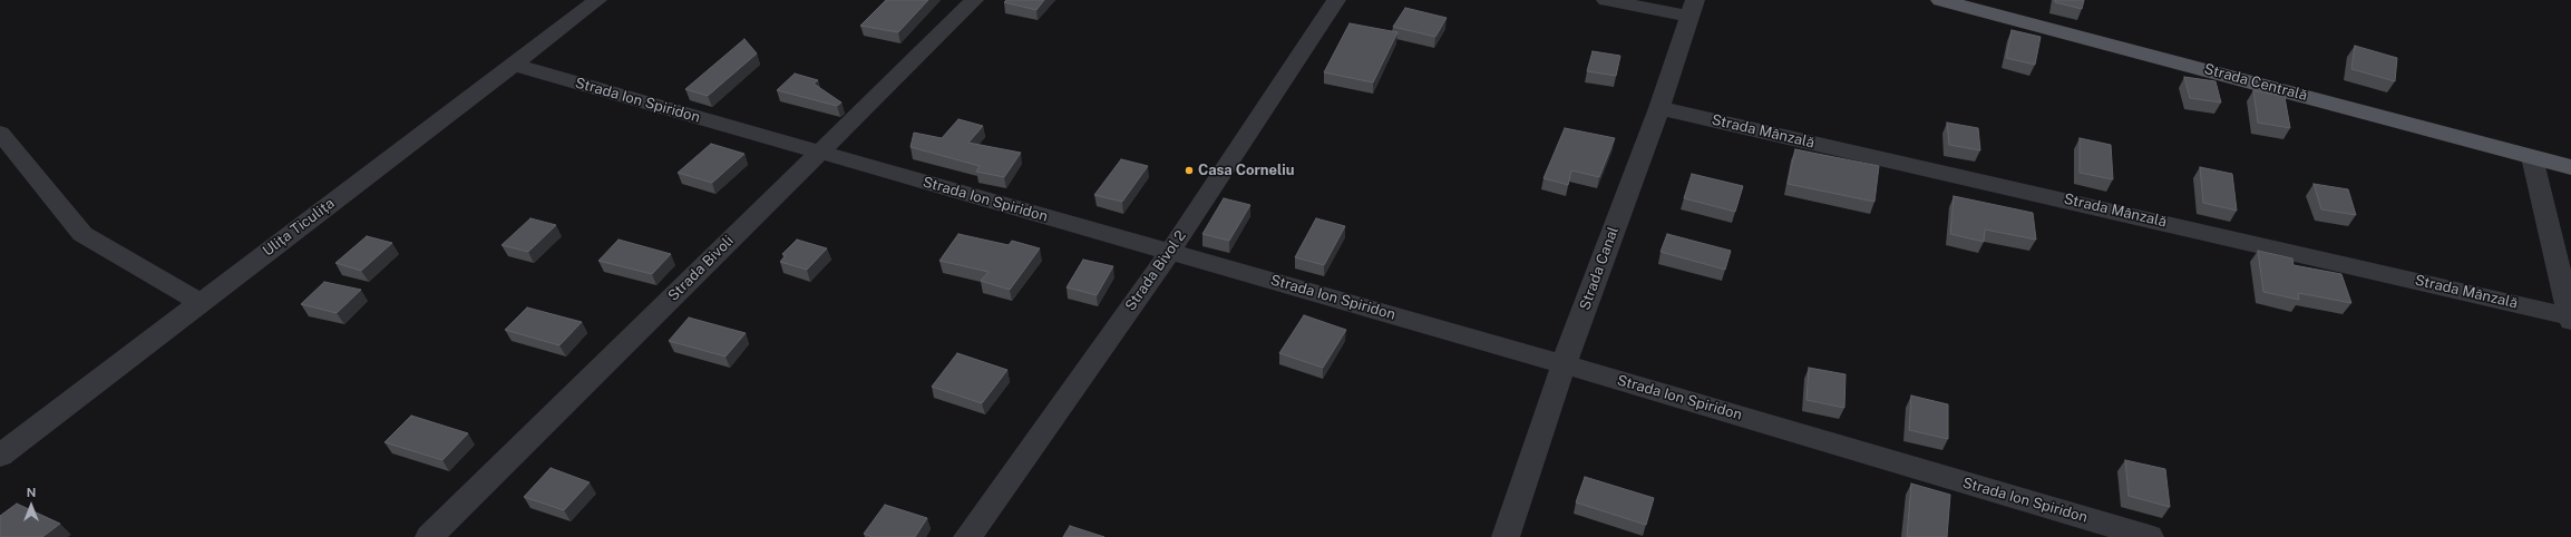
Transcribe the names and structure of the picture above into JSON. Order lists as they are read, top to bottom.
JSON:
{
  "streets": {
    "main road": ["Strada Centrală"],
    "street": [
      "Strada Ion Spiridon",
      "Strada Mânzală",
      "Ulița Ticulița",
      "Strada Bivoli",
      "Strada Canal",
      "Strada Bivol 2"
    ]
  },
  "crossings": [
    ["Strada Ion Spiridon", "Ulița Ticulița"],
    ["Strada Ion Spiridon", "Strada Bivoli"],
    ["Strada Ion Spiridon", "Strada Canal"],
    ["Strada Ion Spiridon", "Strada Bivol 2"],
    ["Strada Mânzală", "Strada Canal"]
  ],
  "places": ["Casa Corneliu"],
  "north": "top"
}
